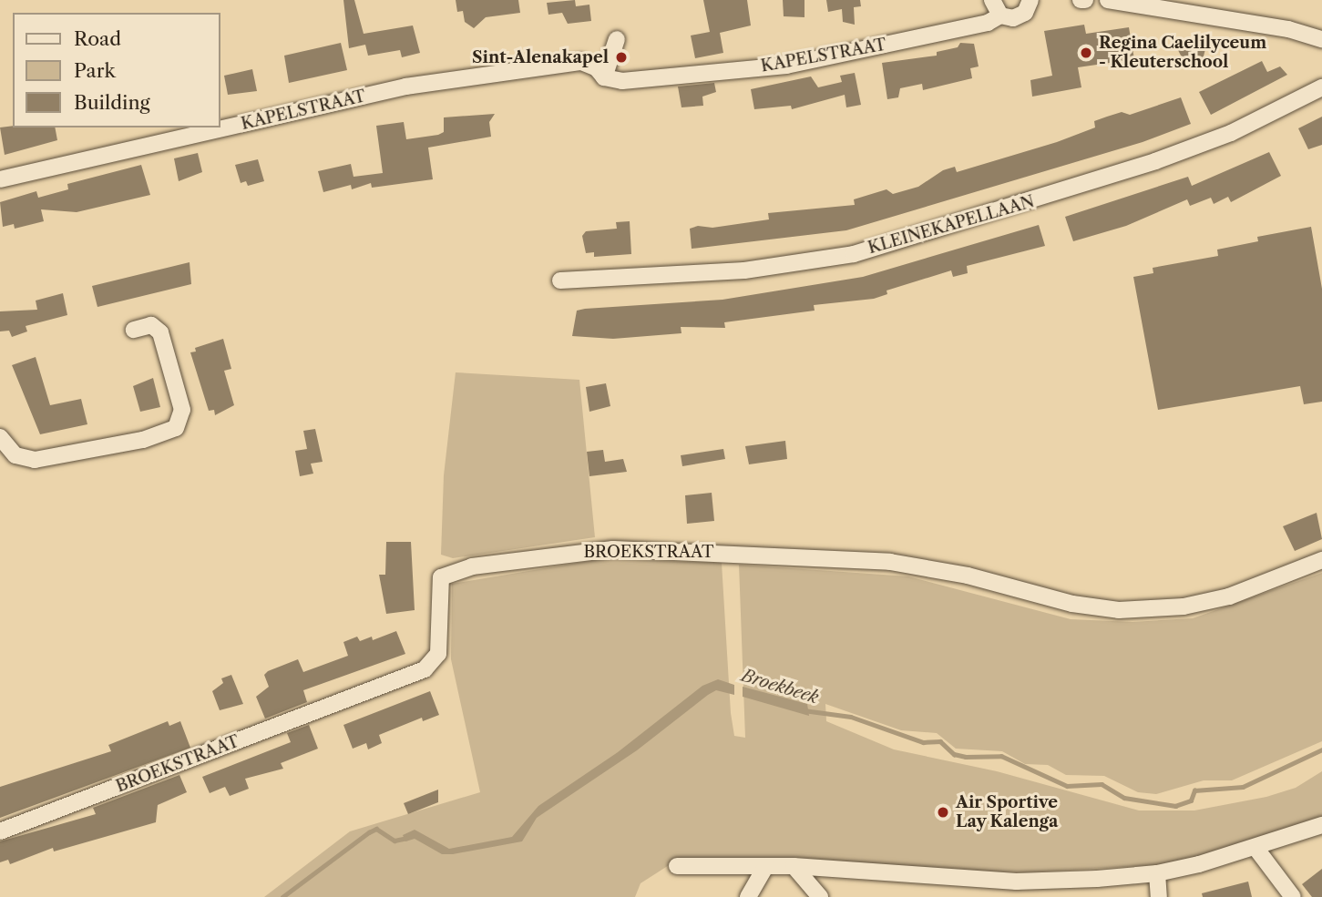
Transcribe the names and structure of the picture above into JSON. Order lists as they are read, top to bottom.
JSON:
{
  "streets": {
    "street": ["KAPELSTRAAT", "KLEINEKAPELLAAN", "BROEKSTRAAT"]
  },
  "water": ["Broekbeek"],
  "places": ["Regina Caelilyceum - Kleuterschool", "Sint-Alenakapel", "Air Sportive Lay Kalenga"],
  "legend": ["Road", "Park", "Building"]
}
